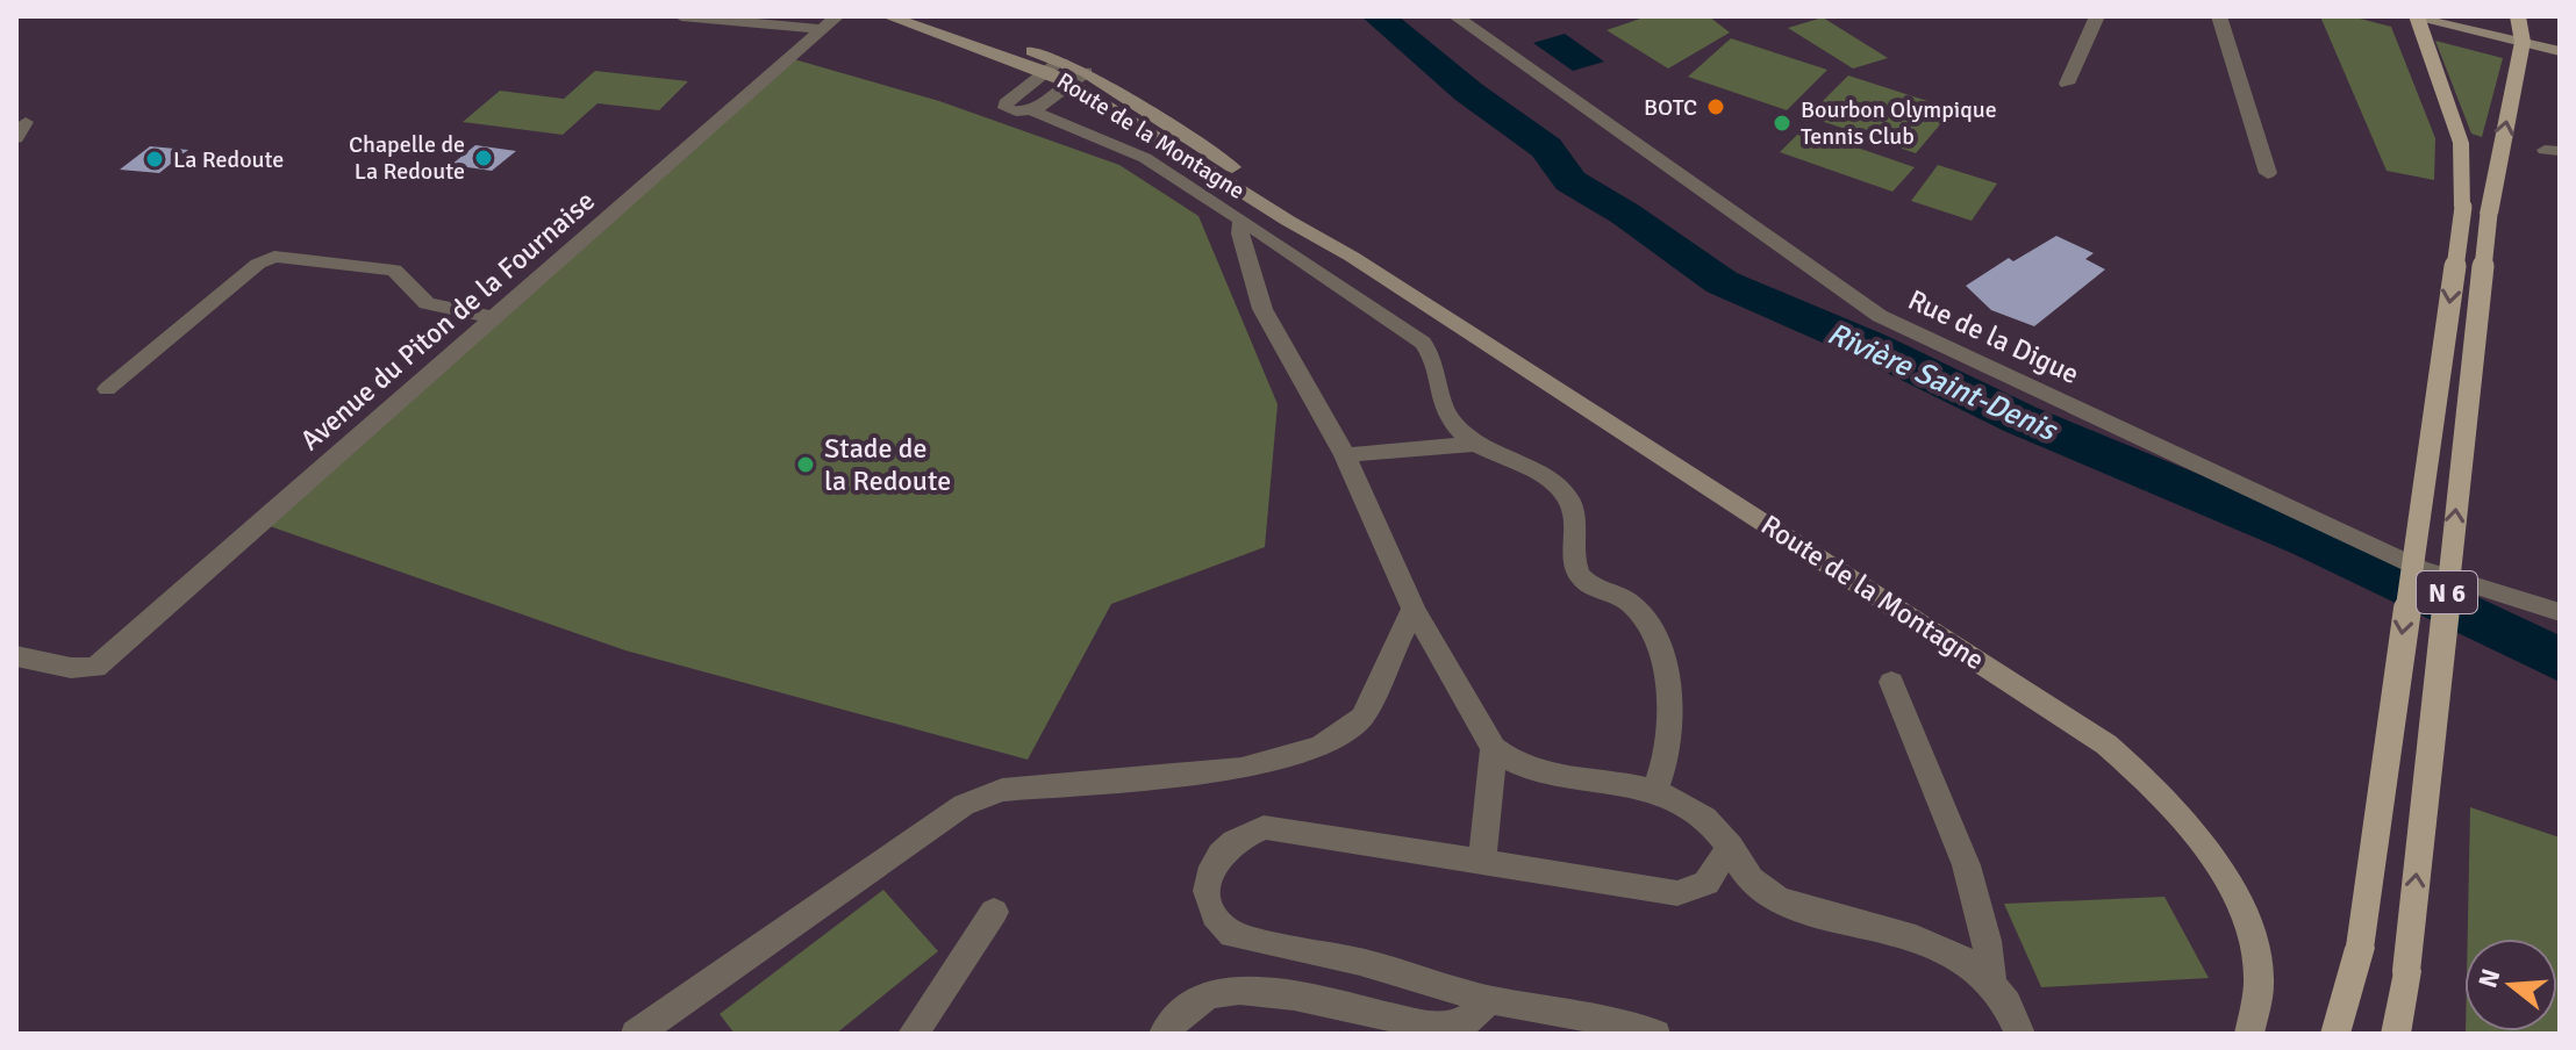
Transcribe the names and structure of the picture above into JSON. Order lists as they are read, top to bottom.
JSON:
{
  "streets": {
    "main road": ["Route de la Montagne", "N 6"],
    "street": ["Avenue du Piton de la Fournaise", "Rue de la Digue"]
  },
  "water": ["Rivière Saint-Denis"],
  "places": [
    "BOTC",
    "Bourbon Olympique Tennis Club",
    "Chapelle de La Redoute",
    "La Redoute",
    "Stade de la Redoute"
  ],
  "north": "left"
}
